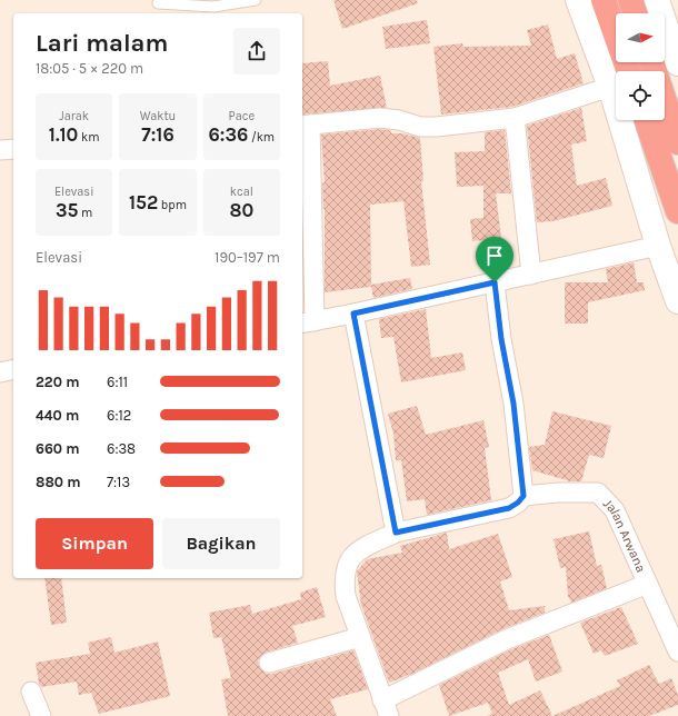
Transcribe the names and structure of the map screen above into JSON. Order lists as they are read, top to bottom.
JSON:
{
  "streets": {
    "street": ["Jalan Arwana"]
  },
  "north": "right",
  "page": {
    "heading": ["Lari malam", "18:05 · 5 × 220 m"],
    "stats": [
      ["Jarak", "1.10 km"],
      ["Waktu", "7:16"],
      ["Pace", "6:36 /km"],
      ["Elevasi", "35 m"],
      ["152 bpm"],
      ["kcal", "80"]
    ],
    "chart": ["Elevasi", "190–197 m"],
    "list": [
      {
        "name": "220 m",
        "note": "6:11"
      },
      {
        "name": "440 m",
        "note": "6:12"
      },
      {
        "name": "660 m",
        "note": "6:38"
      },
      {
        "name": "880 m",
        "note": "7:13"
      }
    ],
    "buttons": ["Simpan", "Bagikan"]
  }
}
